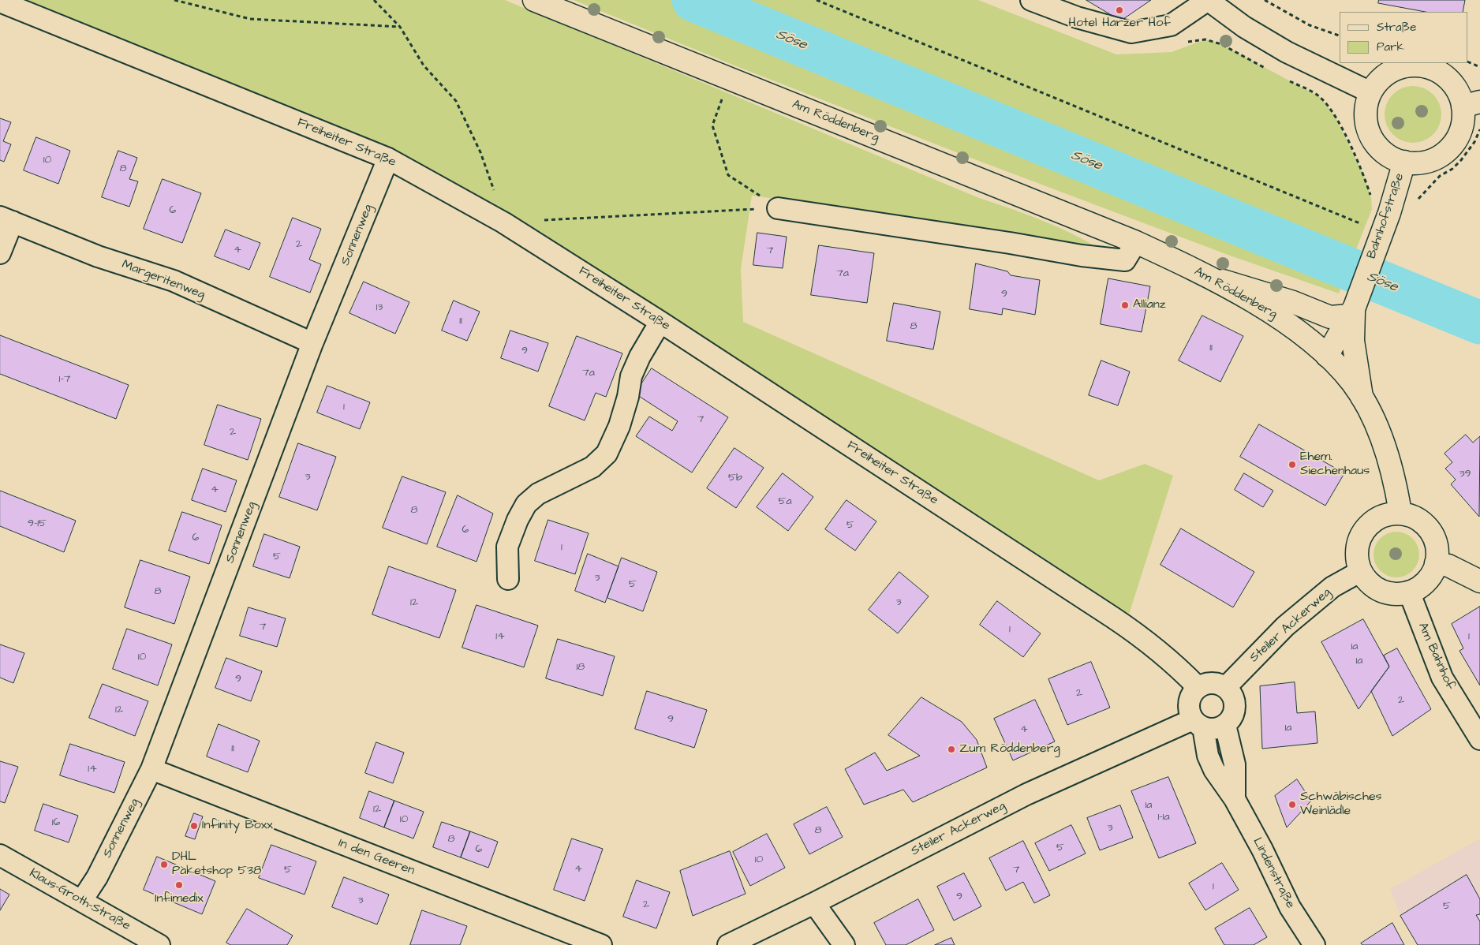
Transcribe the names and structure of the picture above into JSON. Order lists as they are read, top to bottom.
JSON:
{
  "streets": {
    "main road": ["Am Röddenberg", "Bahnhofstraße"],
    "street": [
      "Freiheiter Straße",
      "Sonnenweg",
      "Margeritenweg",
      "Steiler Ackerweg",
      "Am Bahnhof",
      "In den Geeren",
      "Lindenstraße",
      "Klaus-Groth-Straße"
    ]
  },
  "crossings": [
    ["Am Röddenberg", "Bahnhofstraße"],
    ["Freiheiter Straße", "Sonnenweg"],
    ["Freiheiter Straße", "Steiler Ackerweg"],
    ["Freiheiter Straße", "Lindenstraße"],
    ["Sonnenweg", "Margeritenweg"],
    ["Sonnenweg", "In den Geeren"],
    ["Sonnenweg", "Klaus-Groth-Straße"],
    ["Steiler Ackerweg", "Am Bahnhof"],
    ["Steiler Ackerweg", "Lindenstraße"]
  ],
  "water": ["Söse"],
  "places": [
    "Hotel Harzer Hof",
    "Allianz",
    "Ehem. Siechenhaus",
    "Zum Röddenberg",
    "Schwäbisches Weinlädle",
    "Infinity Boxx",
    "DHL Paketshop 538",
    "Infimedix"
  ],
  "house_numbers": [
    "10",
    "8",
    "6",
    "2",
    "4",
    "7",
    "7a",
    "9",
    "13",
    "11",
    "8",
    "11",
    "9",
    "7a",
    "1-7",
    "1",
    "7",
    "2",
    "39",
    "3",
    "5b",
    "4",
    "5a",
    "8",
    "9-15",
    "5",
    "6",
    "6",
    "1",
    "5",
    "3",
    "5",
    "8",
    "12",
    "3",
    "7",
    "1",
    "14",
    "1",
    "1a",
    "10",
    "1a",
    "18",
    "9",
    "2",
    "2",
    "12",
    "9",
    "1a",
    "4",
    "11",
    "14",
    "1a",
    "12",
    "1-1a",
    "10",
    "16",
    "3",
    "8",
    "8",
    "5",
    "6",
    "10",
    "4",
    "5",
    "7",
    "1",
    "9",
    "3",
    "2",
    "5"
  ],
  "legend": ["Straße", "Park"]
}
